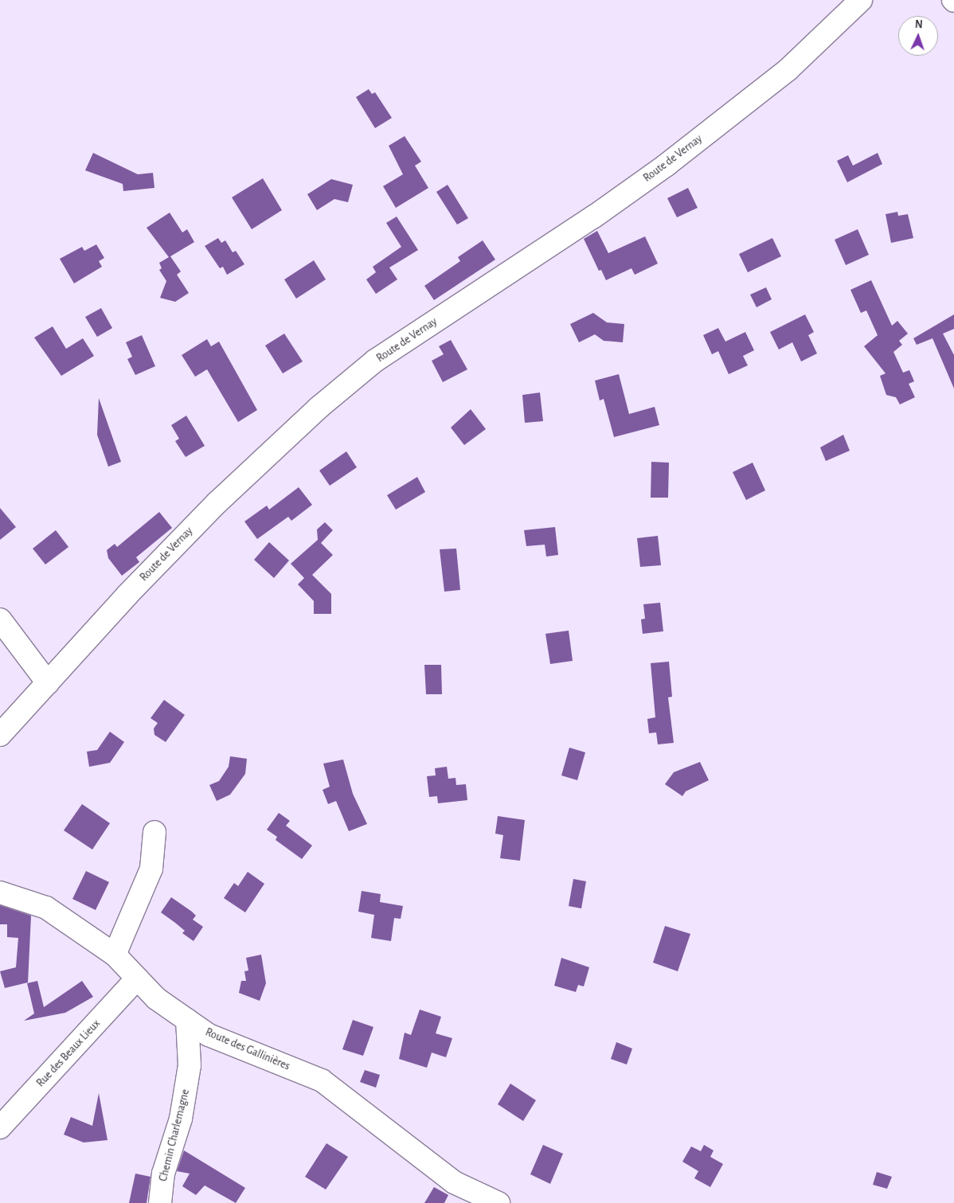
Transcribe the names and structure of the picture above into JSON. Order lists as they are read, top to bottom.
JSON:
{
  "streets": {
    "street": [
      "Route de Vernay",
      "Route des Gallinières",
      "Rue des Beaux Lieux",
      "Chemin Charlemagne"
    ]
  },
  "crossings": [
    ["Route des Gallinières", "Rue des Beaux Lieux"],
    ["Route des Gallinières", "Chemin Charlemagne"]
  ],
  "north": "top"
}
